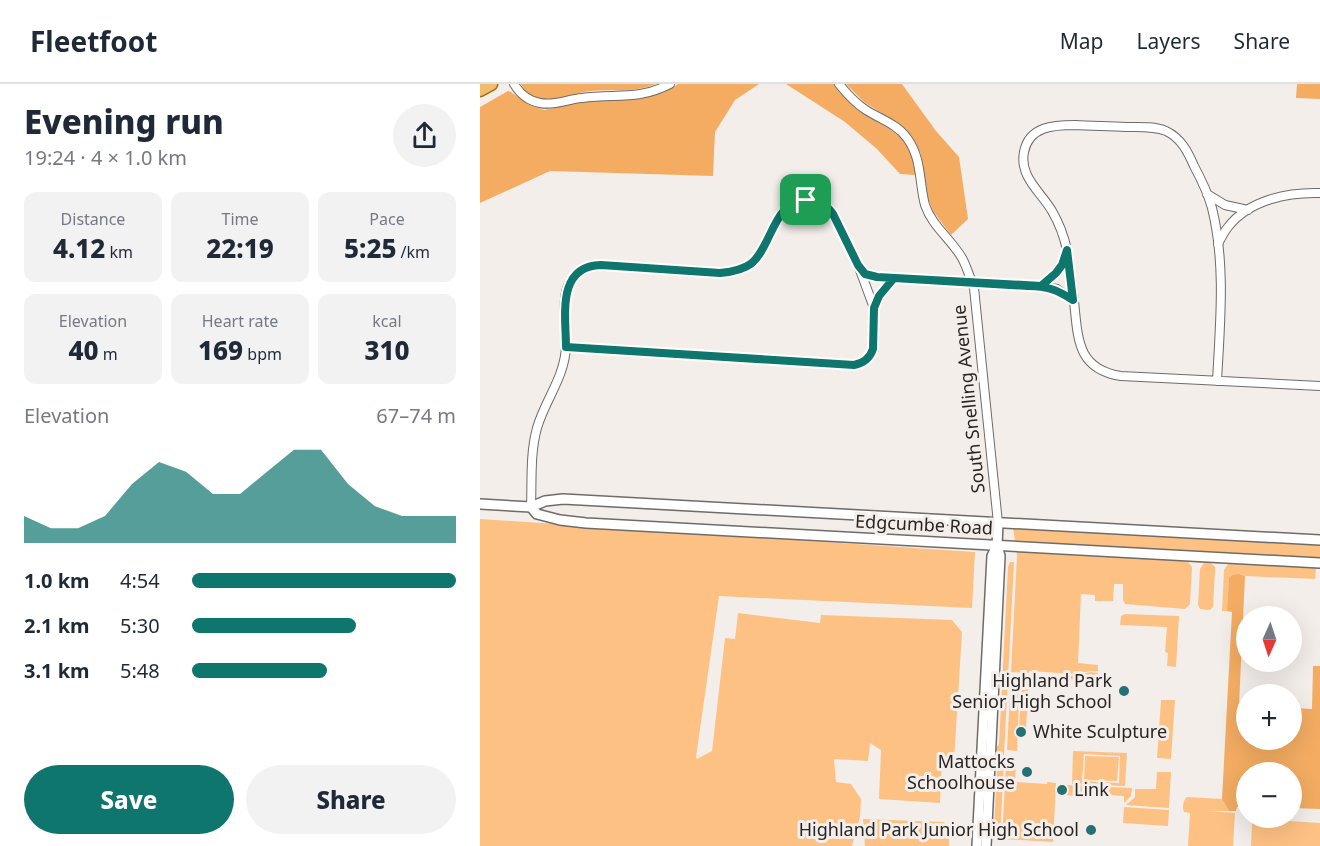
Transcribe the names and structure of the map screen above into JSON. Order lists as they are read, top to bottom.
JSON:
{
  "streets": {
    "street": ["South Snelling Avenue", "Edgcumbe Road"]
  },
  "crossings": [
    ["South Snelling Avenue", "Edgcumbe Road"]
  ],
  "places": [
    "Highland Park Senior High School",
    "White Sculpture",
    "Mattocks Schoolhouse",
    "Link",
    "Highland Park Junior High School"
  ],
  "north": "bottom",
  "page": {
    "header": "Fleetfoot",
    "nav": ["Map", "Layers", "Share"],
    "heading": ["Evening run", "19:24 · 4 × 1.0 km"],
    "stats": [
      ["Distance", "4.12 km"],
      ["Time", "22:19"],
      ["Pace", "5:25 /km"],
      ["Elevation", "40 m"],
      ["Heart rate", "169 bpm"],
      ["kcal", "310"]
    ],
    "chart": ["Elevation", "67–74 m"],
    "list": [
      {
        "name": "1.0 km",
        "note": "4:54"
      },
      {
        "name": "2.1 km",
        "note": "5:30"
      },
      {
        "name": "3.1 km",
        "note": "5:48"
      }
    ],
    "map_buttons": ["+", "−"],
    "buttons": ["Save", "Share"]
  }
}
